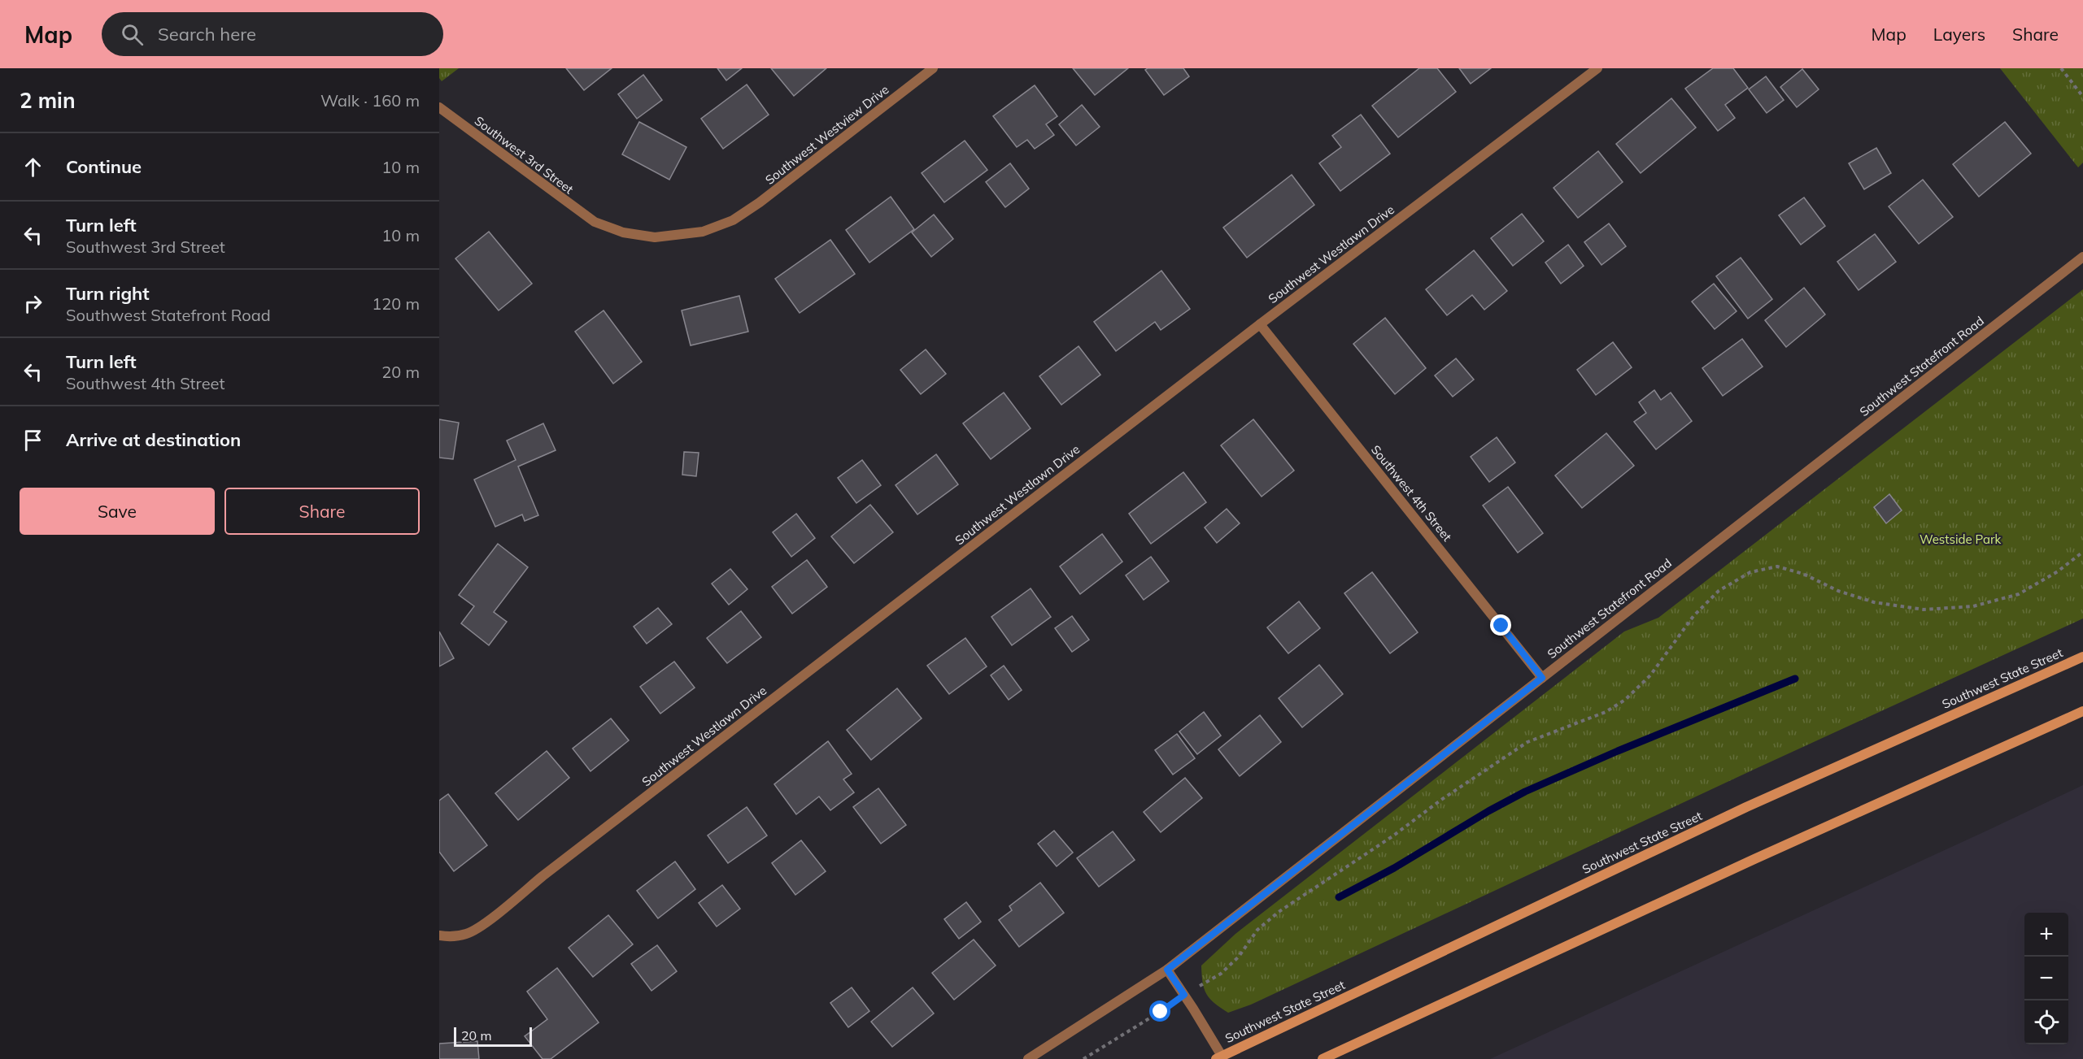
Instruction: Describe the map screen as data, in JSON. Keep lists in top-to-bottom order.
{
  "streets": {
    "main road": ["Southwest State Street"],
    "street": [
      "Southwest Westview Drive",
      "Southwest 3rd Street",
      "Southwest Westlawn Drive",
      "Southwest Statefront Road",
      "Southwest 4th Street"
    ]
  },
  "crossings": [
    ["Southwest Westview Drive", "Southwest 3rd Street"],
    ["Southwest Westlawn Drive", "Southwest 4th Street"],
    ["Southwest Statefront Road", "Southwest 4th Street"]
  ],
  "parks": ["Westside Park"],
  "scale_bar": "20 m",
  "page": {
    "header": "Map",
    "search": "Search here",
    "nav": ["Map", "Layers", "Share"],
    "heading": ["2 min", "Walk · 160 m"],
    "list": [
      ["Continue", "10 m"],
      ["Turn left", "Southwest 3rd Street", "10 m"],
      ["Turn right", "Southwest Statefront Road", "120 m"],
      ["Turn left", "Southwest 4th Street", "20 m"],
      "Arrive at destination"
    ],
    "buttons": ["Save", "Share"],
    "map_buttons": ["+", "−"],
    "scale": "20 m"
  }
}
